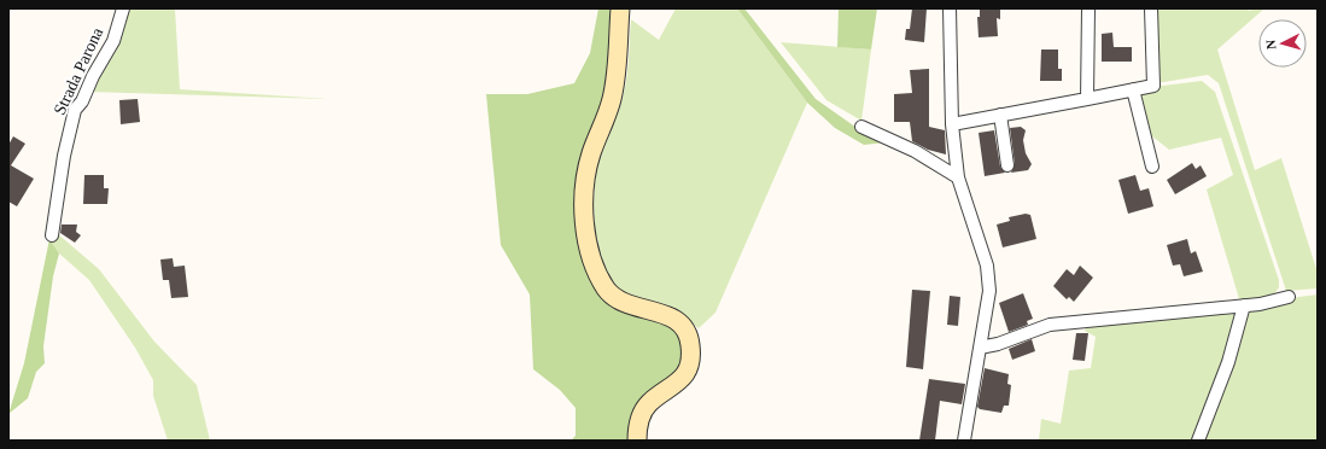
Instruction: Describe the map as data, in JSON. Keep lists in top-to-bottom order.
{
  "streets": {
    "street": ["Strada Parona"]
  },
  "north": "left"
}
